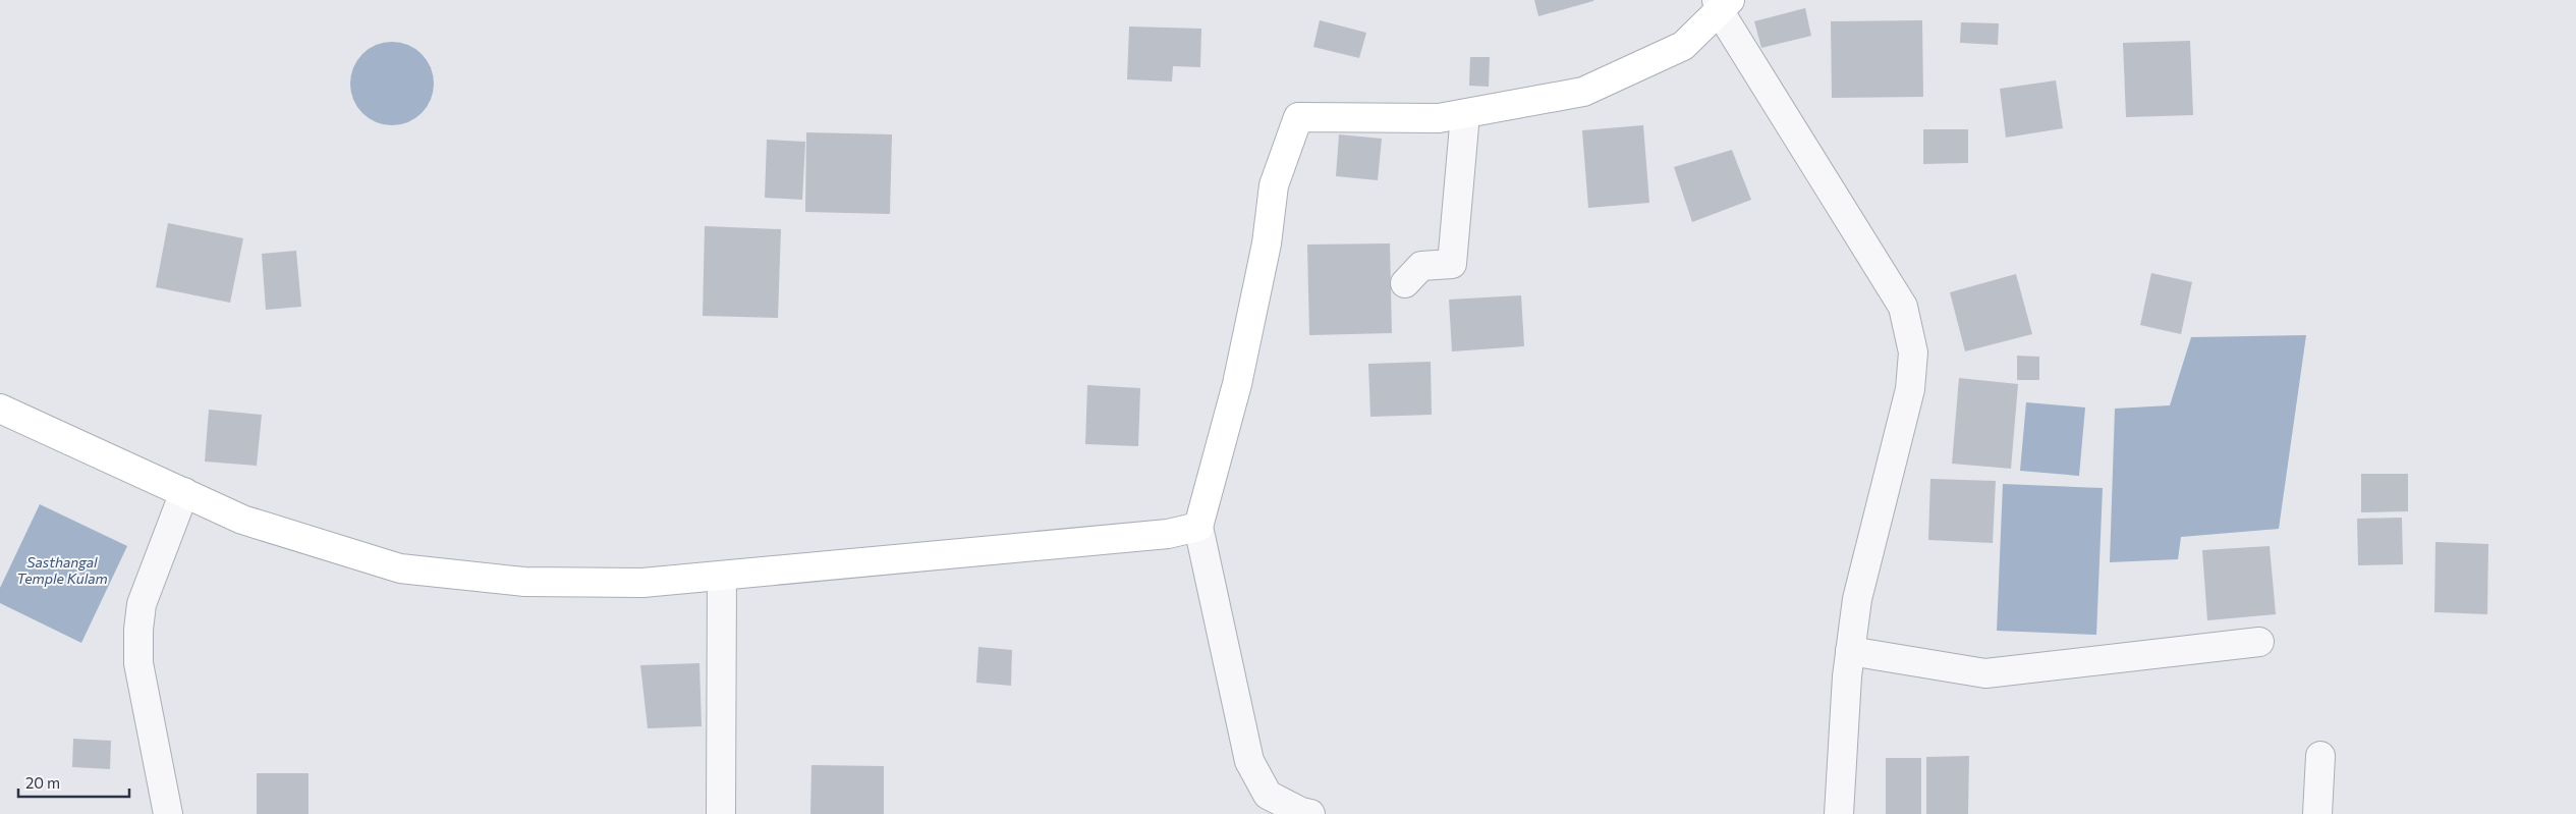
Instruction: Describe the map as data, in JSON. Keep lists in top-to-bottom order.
{
  "water": ["Sasthangal Temple Kulam"],
  "scale_bar": "20 m"
}
